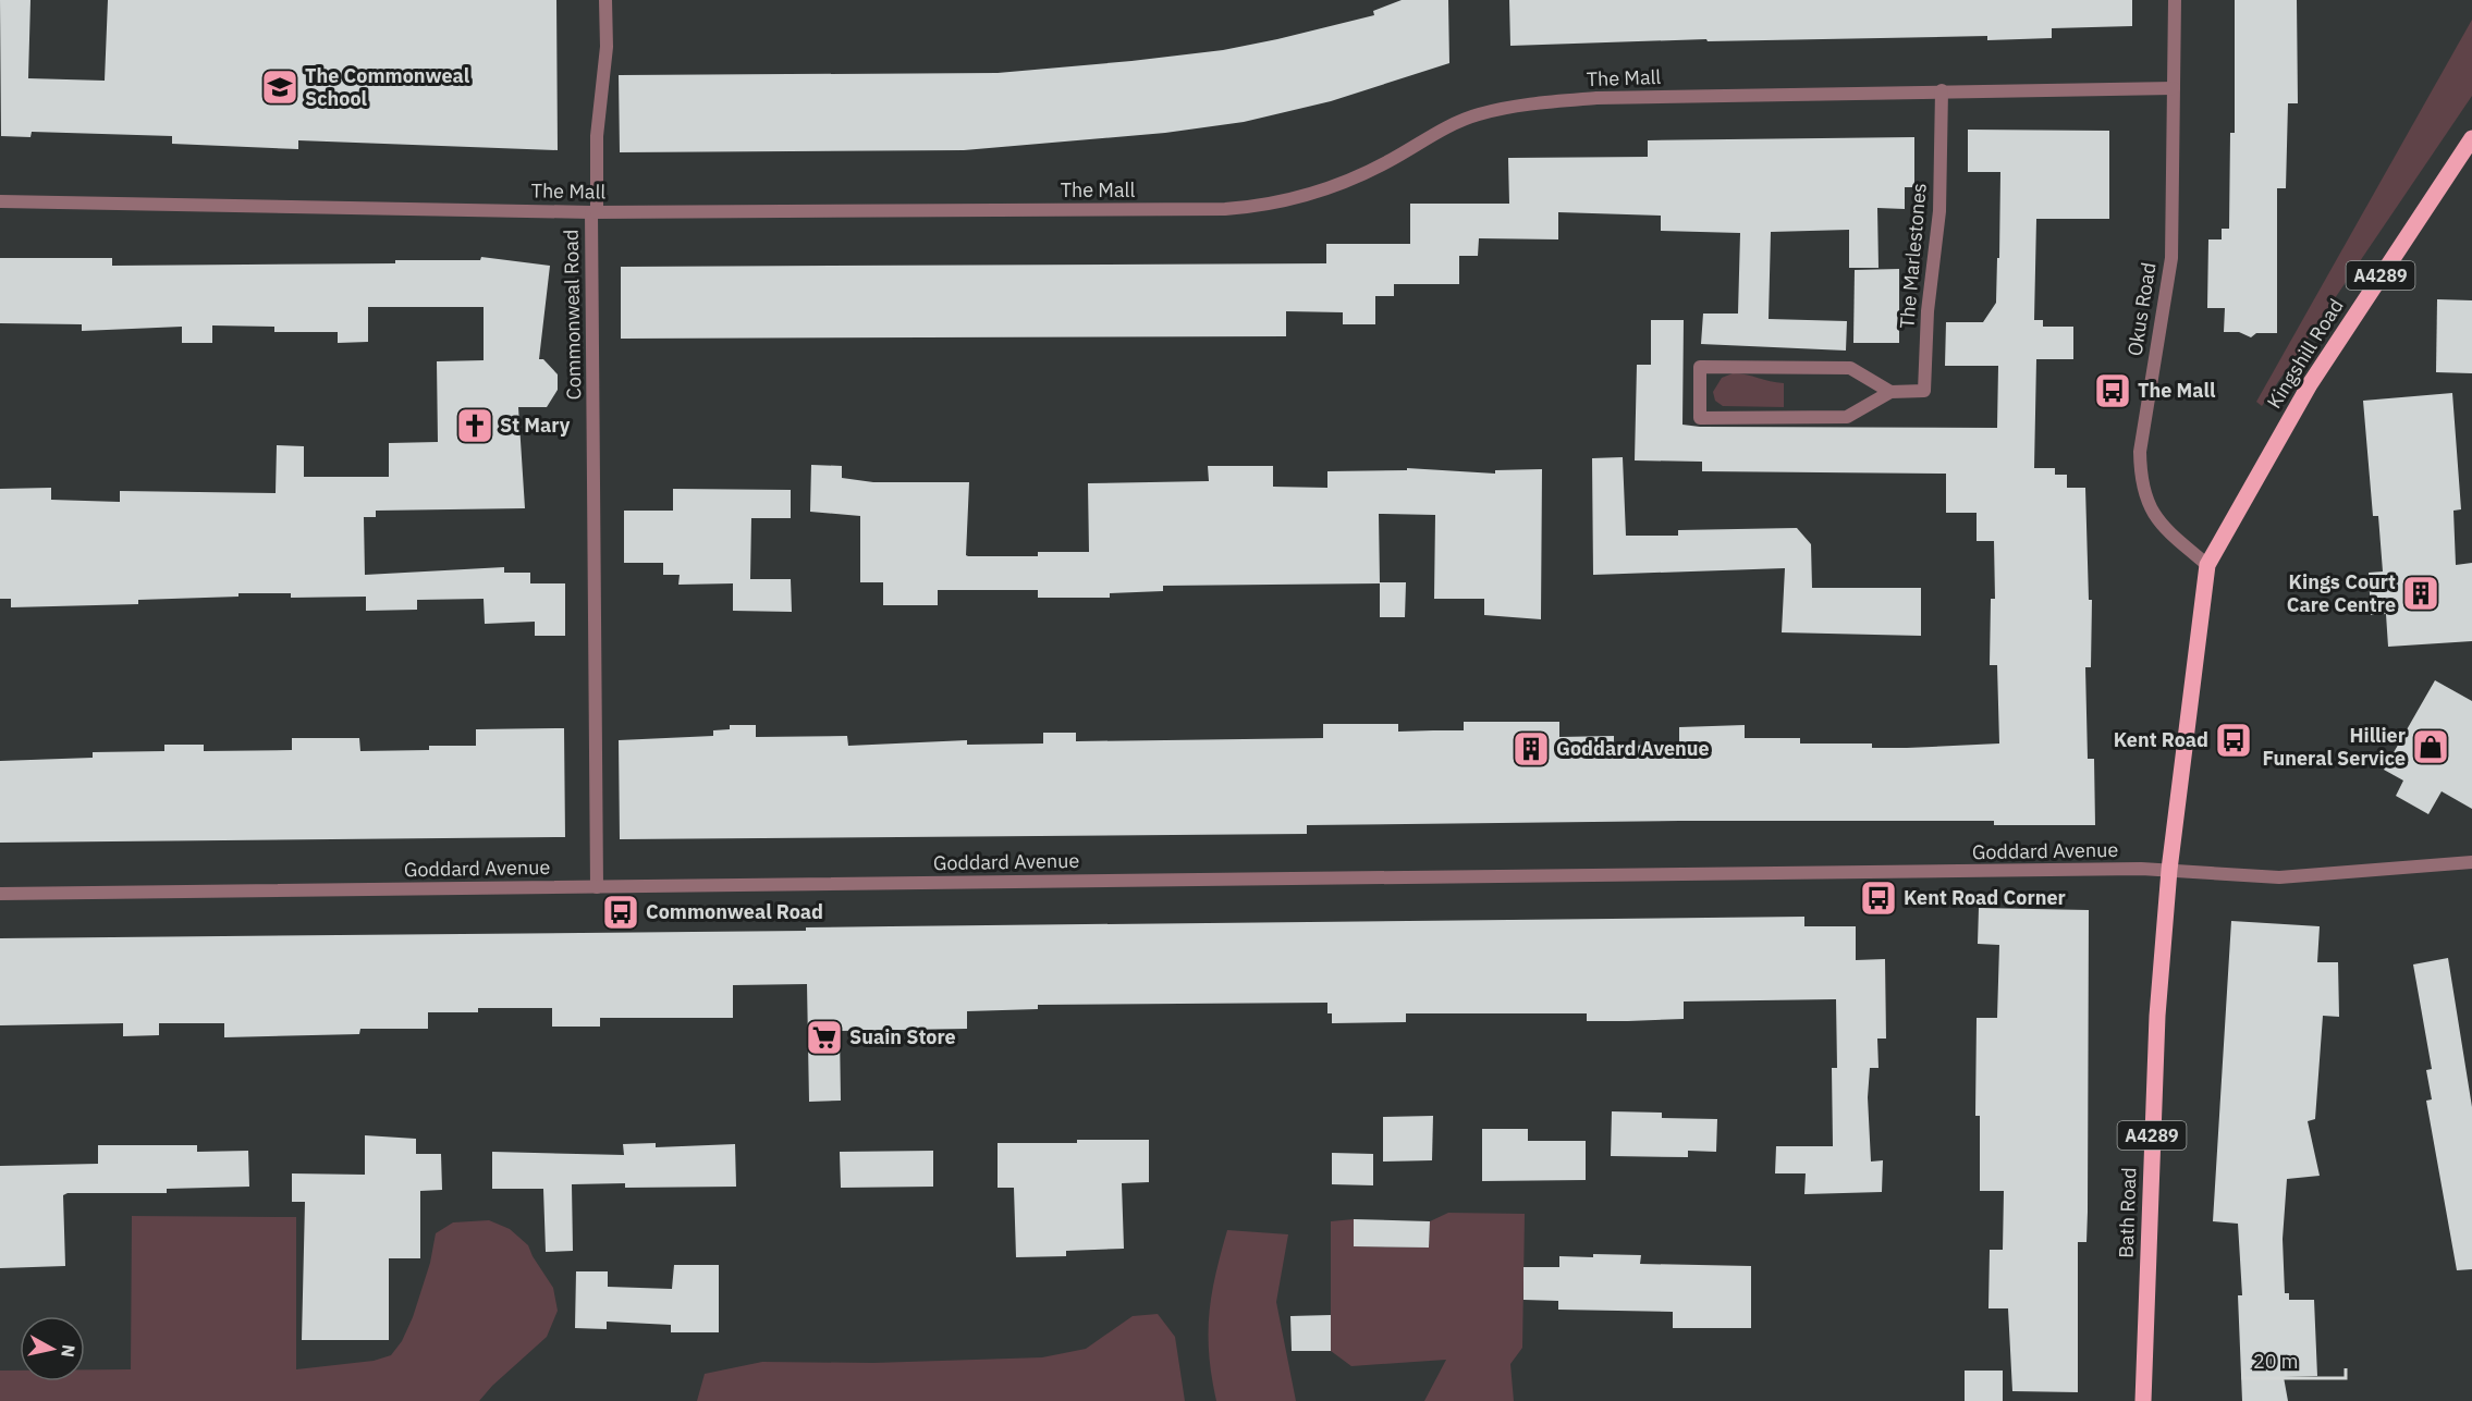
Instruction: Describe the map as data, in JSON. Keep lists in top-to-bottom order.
{
  "streets": {
    "main road": ["A4289", "Kingshill Road", "Bath Road"],
    "street": [
      "The Mall",
      "The Marlestones",
      "Okus Road",
      "Commonweal Road",
      "Goddard Avenue"
    ]
  },
  "crossings": [
    ["The Mall", "The Marlestones"],
    ["The Mall", "Okus Road"],
    ["The Mall", "Commonweal Road"],
    ["A4289", "Okus Road"],
    ["A4289", "Kingshill Road"],
    ["A4289", "Goddard Avenue"],
    ["A4289", "Bath Road"],
    ["Okus Road", "Kingshill Road"],
    ["Commonweal Road", "Goddard Avenue"],
    ["Goddard Avenue", "Bath Road"]
  ],
  "places": {
    "school or university": ["The Commonweal School"],
    "bus stop": [
      "The Mall",
      "Kent Road",
      "Kent Road Corner",
      "Commonweal Road"
    ],
    "church": ["St Mary"],
    "building": ["Kings Court Care Centre", "Goddard Avenue"],
    "shop": ["Hillier Funeral Service"],
    "supermarket": ["Suain Store"]
  },
  "scale_bar": "20 m",
  "north": "right"
}
